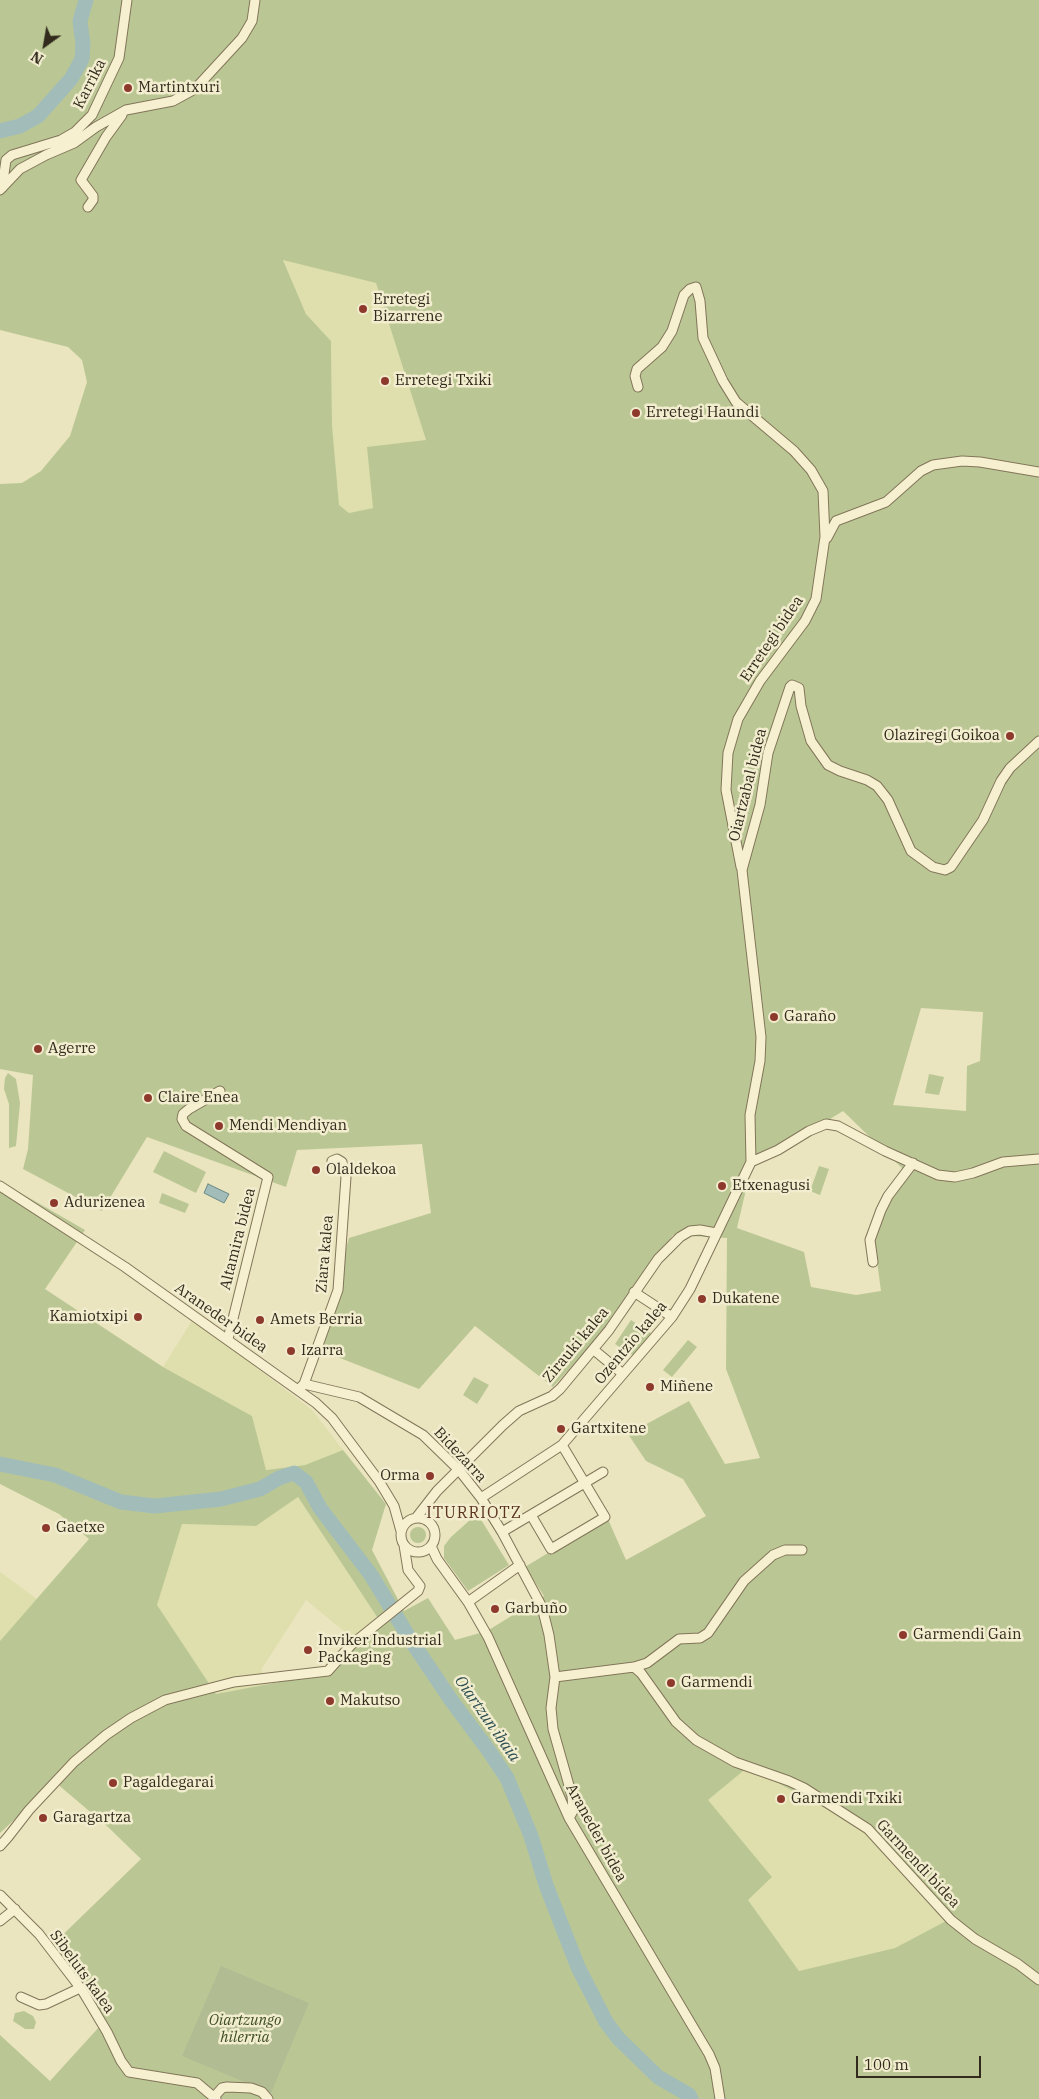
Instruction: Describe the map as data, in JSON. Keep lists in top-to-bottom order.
{
  "streets": {
    "street": [
      "Karrika",
      "Erretegi bidea",
      "Oiartzabal bidea",
      "Altamira bidea",
      "Ziara kalea",
      "Araneder bidea",
      "Ozentzio kalea",
      "Zirauki kalea",
      "Bidezarra",
      "Garmendi bidea",
      "Sibeluts kalea"
    ]
  },
  "crossings": [
    ["Erretegi bidea", "Oiartzabal bidea"],
    ["Oiartzabal bidea", "Ozentzio kalea"],
    ["Altamira bidea", "Araneder bidea"],
    ["Ziara kalea", "Araneder bidea"],
    ["Ziara kalea", "Bidezarra"],
    ["Araneder bidea", "Zirauki kalea"],
    ["Araneder bidea", "Bidezarra"],
    ["Ozentzio kalea", "Zirauki kalea"],
    ["Ozentzio kalea", "Bidezarra"],
    ["Zirauki kalea", "Bidezarra"]
  ],
  "districts": ["ITURRIOTZ"],
  "water": ["Oiartzun ibaia"],
  "parks": ["Oiartzungo hilerria"],
  "places": [
    "Martintxuri",
    "Erretegi Bizarrene",
    "Erretegi Txiki",
    "Erretegi Haundi",
    "Olaziregi Goikoa",
    "Garaño",
    "Agerre",
    "Claire Enea",
    "Mendi Mendiyan",
    "Olaldekoa",
    "Etxenagusi",
    "Adurizenea",
    "Dukatene",
    "Kamiotxipi",
    "Amets Berria",
    "Izarra",
    "Miñene",
    "Gartxitene",
    "Orma",
    "Gaetxe",
    "Garbuño",
    "Garmendi Gain",
    "Inviker Industrial Packaging",
    "Garmendi",
    "Makutso",
    "Pagaldegarai",
    "Garmendi Txiki",
    "Garagartza"
  ],
  "scale_bar": "100 m",
  "north": "bottom left"
}
